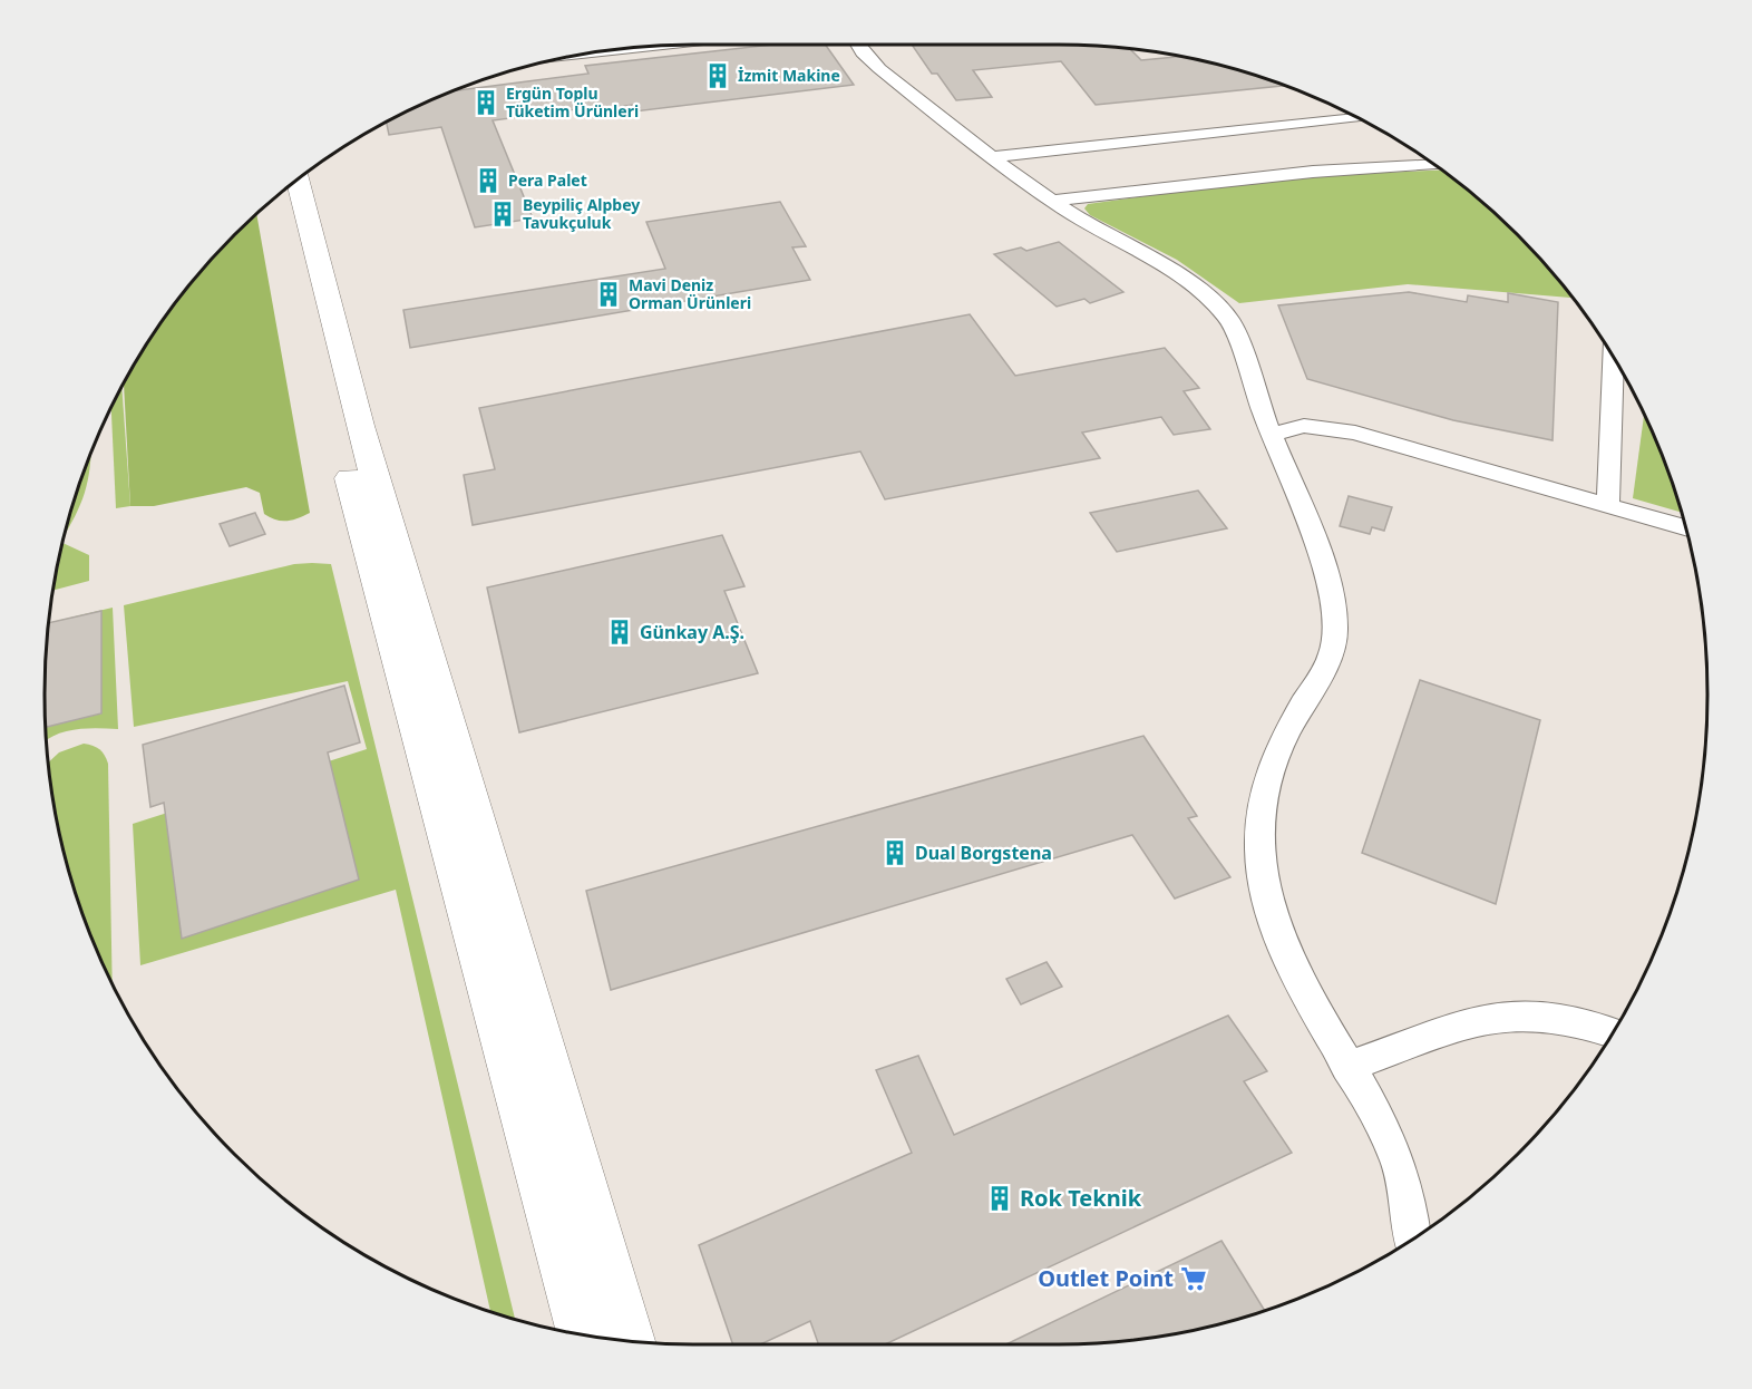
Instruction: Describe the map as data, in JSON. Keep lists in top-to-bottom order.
{
  "places": {
    "building": [
      "İzmit Makine",
      "Ergün Toplu Tüketim Ürünleri",
      "Pera Palet",
      "Beypiliç Alpbey Tavukçuluk",
      "Mavi Deniz Orman Ürünleri",
      "Günkay A.Ş.",
      "Dual Borgstena",
      "Rok Teknik"
    ],
    "supermarket": ["Outlet Point"]
  }
}
